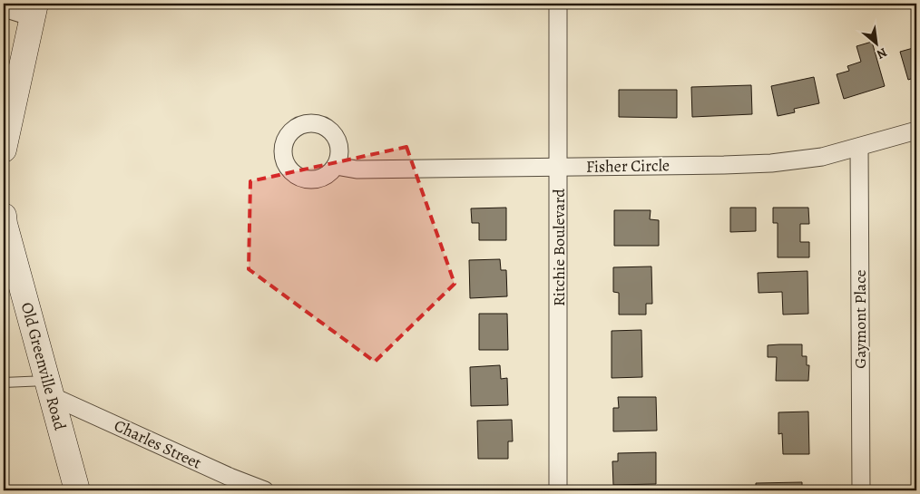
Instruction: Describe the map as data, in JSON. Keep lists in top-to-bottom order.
{
  "streets": {
    "main road": ["Old Greenville Road"],
    "street": [
      "Fisher Circle",
      "Ritchie Boulevard",
      "Gaymont Place",
      "Charles Street"
    ]
  },
  "crossings": [
    ["Fisher Circle", "Ritchie Boulevard"],
    ["Fisher Circle", "Gaymont Place"],
    ["Old Greenville Road", "Charles Street"]
  ],
  "north": "bottom right"
}
